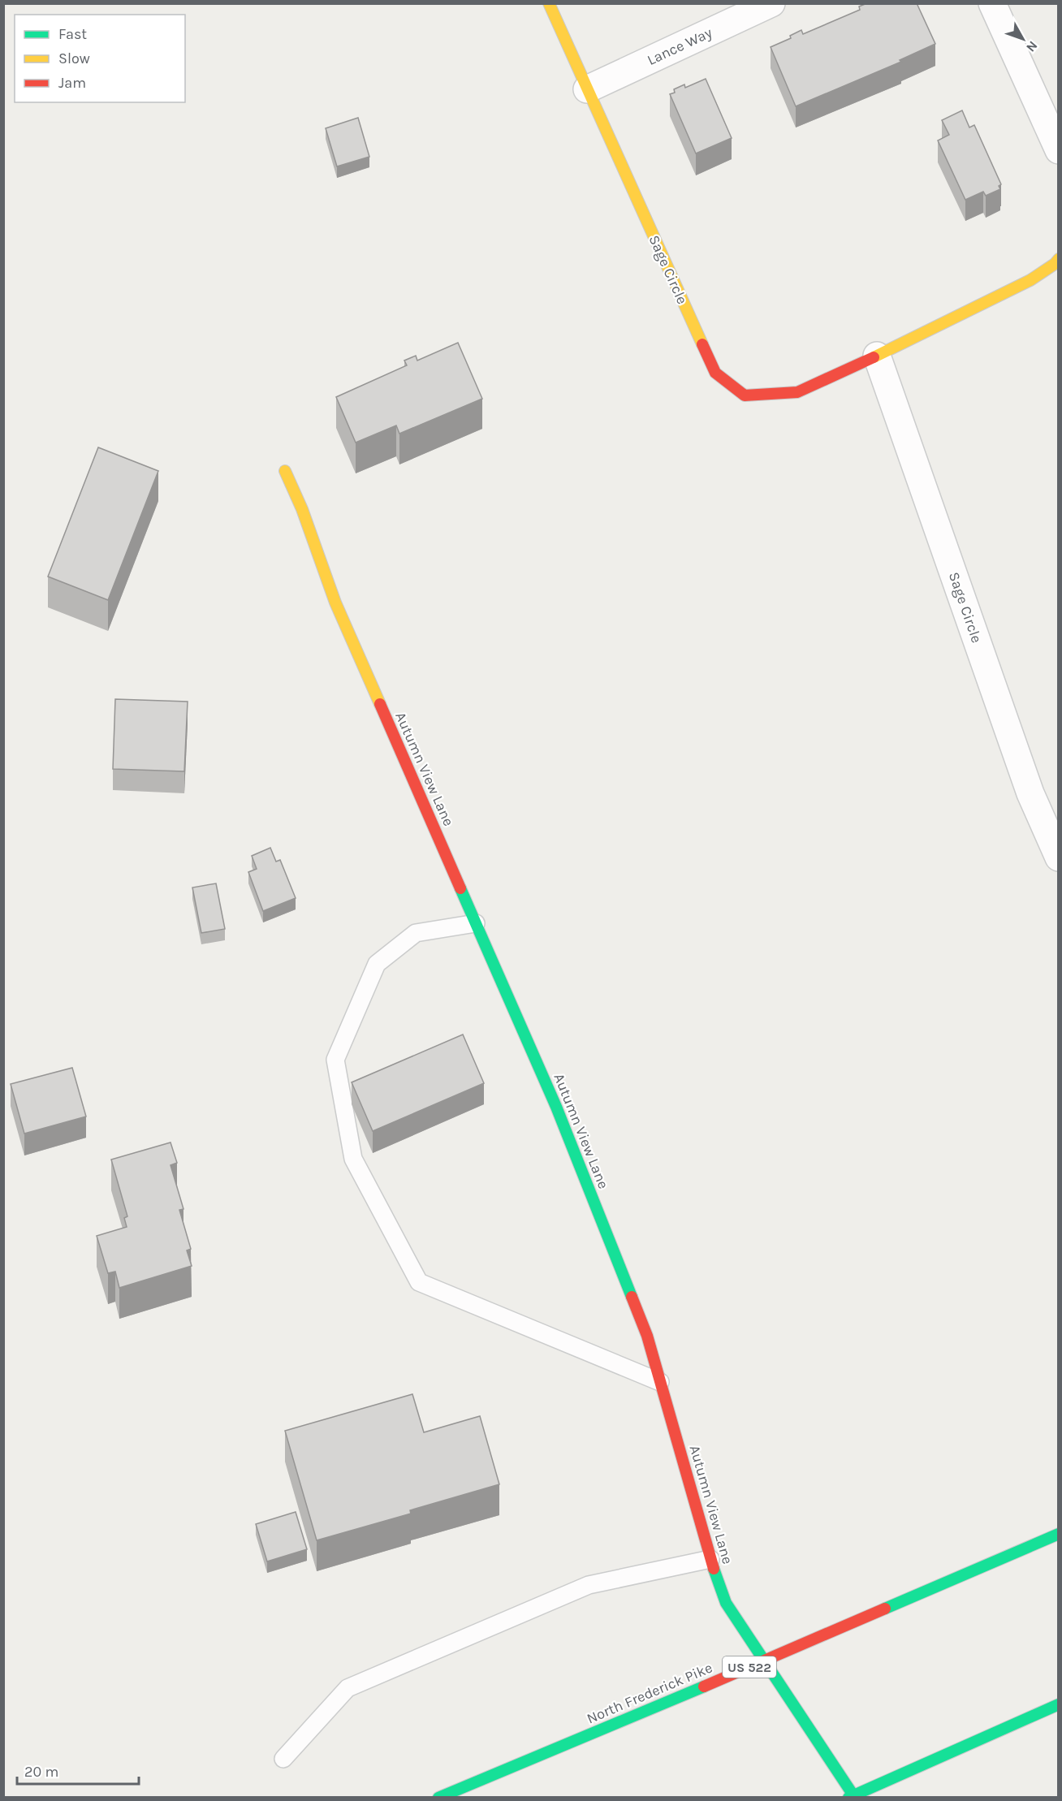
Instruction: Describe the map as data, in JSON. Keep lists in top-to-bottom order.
{
  "streets": {
    "street": [
      "Lance Way",
      "Sage Circle",
      "Autumn View Lane",
      "US 522",
      "North Frederick Pike"
    ]
  },
  "crossings": [
    ["Lance Way", "Sage Circle"],
    ["Autumn View Lane", "North Frederick Pike"]
  ],
  "legend": ["Fast", "Slow", "Jam"],
  "scale_bar": "20 m",
  "north": "bottom right"
}
